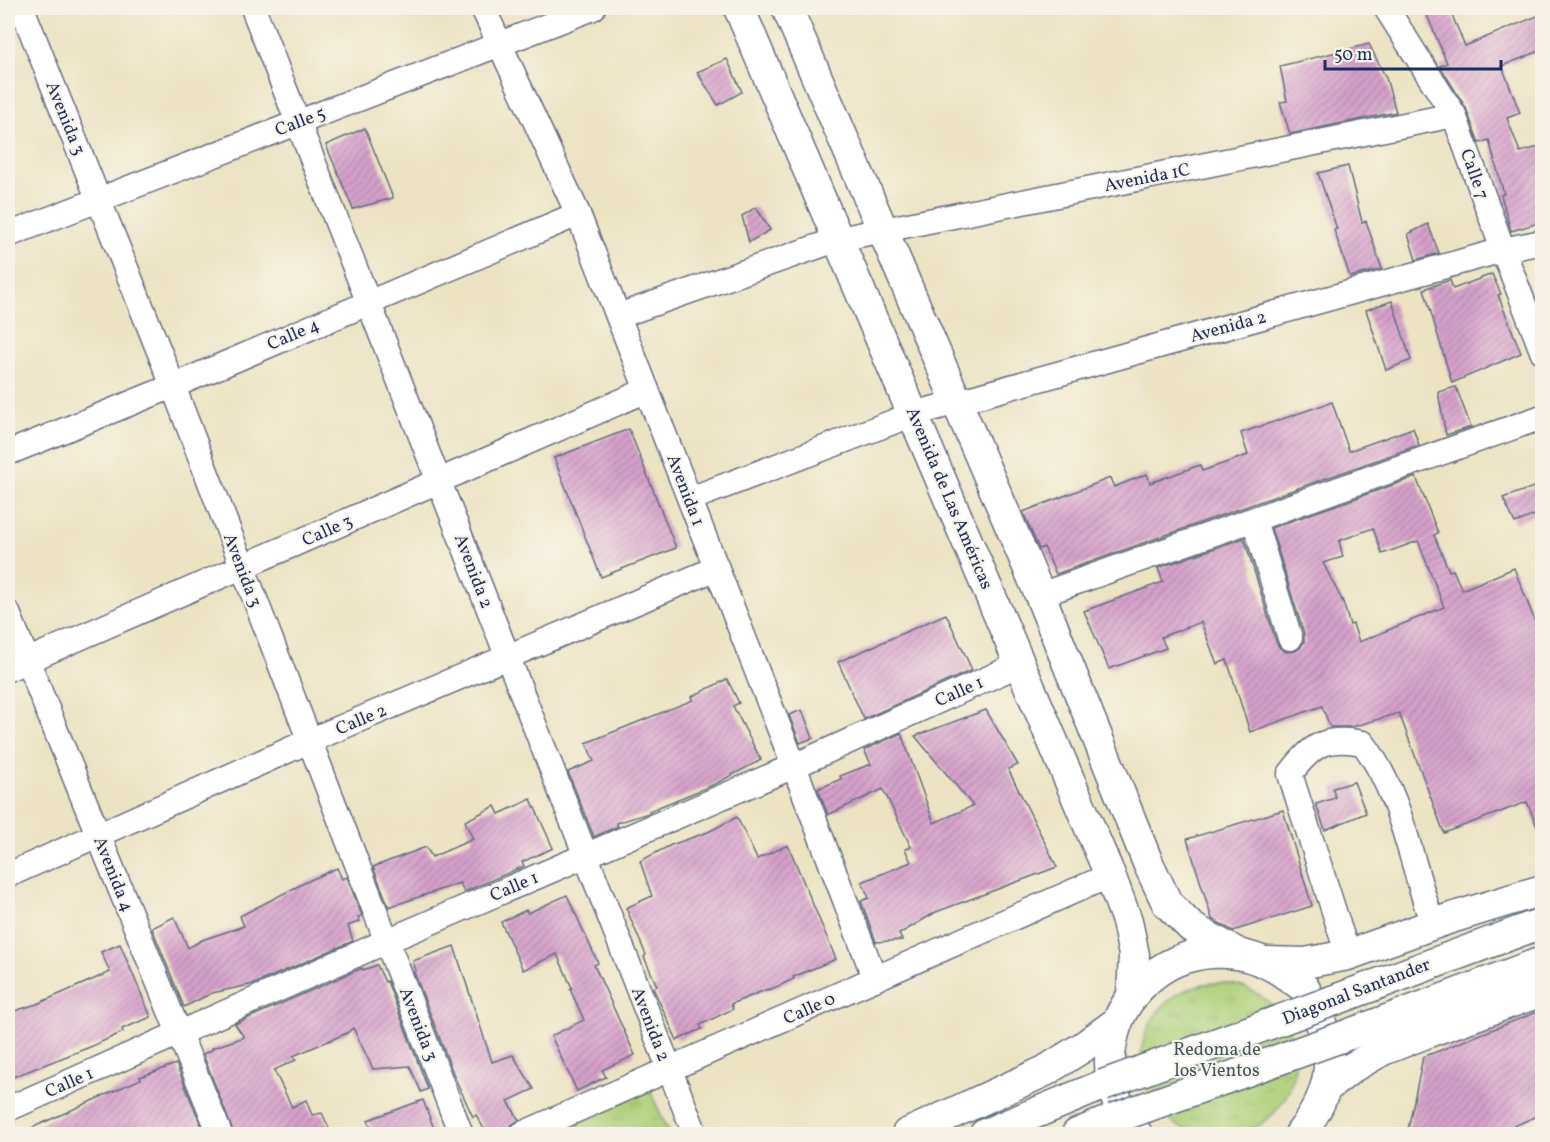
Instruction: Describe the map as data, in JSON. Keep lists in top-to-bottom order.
{
  "streets": {
    "main road": ["Avenida de Las Américas", "Diagonal Santander"],
    "street": [
      "Avenida 3",
      "Calle 5",
      "Calle 7",
      "Avenida 1C",
      "Avenida 2",
      "Calle 4",
      "Avenida 1",
      "Calle 3",
      "Calle 1",
      "Calle 2",
      "Avenida 4",
      "Calle 0"
    ]
  },
  "crossings": [
    ["Avenida 3", "Calle 5"],
    ["Avenida 3", "Calle 4"],
    ["Avenida 3", "Calle 3"],
    ["Avenida 3", "Calle 1"],
    ["Avenida 3", "Calle 2"],
    ["Calle 5", "Avenida 2"],
    ["Calle 5", "Avenida 1"],
    ["Calle 7", "Avenida 1C"],
    ["Calle 7", "Avenida 2"],
    ["Avenida 1C", "Avenida 1"],
    ["Avenida 1C", "Avenida de Las Américas"],
    ["Avenida 2", "Calle 4"],
    ["Avenida 2", "Avenida 1"],
    ["Avenida 2", "Avenida de Las Américas"],
    ["Avenida 2", "Calle 3"],
    ["Avenida 2", "Calle 1"],
    ["Avenida 2", "Calle 2"],
    ["Avenida 2", "Calle 0"],
    ["Calle 4", "Avenida 1"],
    ["Avenida 1", "Calle 3"],
    ["Avenida 1", "Calle 1"],
    ["Avenida 1", "Calle 2"],
    ["Avenida 1", "Calle 0"],
    ["Avenida de Las Américas", "Calle 1"],
    ["Calle 3", "Avenida 4"],
    ["Calle 1", "Avenida 4"],
    ["Calle 2", "Avenida 4"]
  ],
  "parks": ["Redoma de los Vientos"],
  "scale_bar": "50 m"
}
